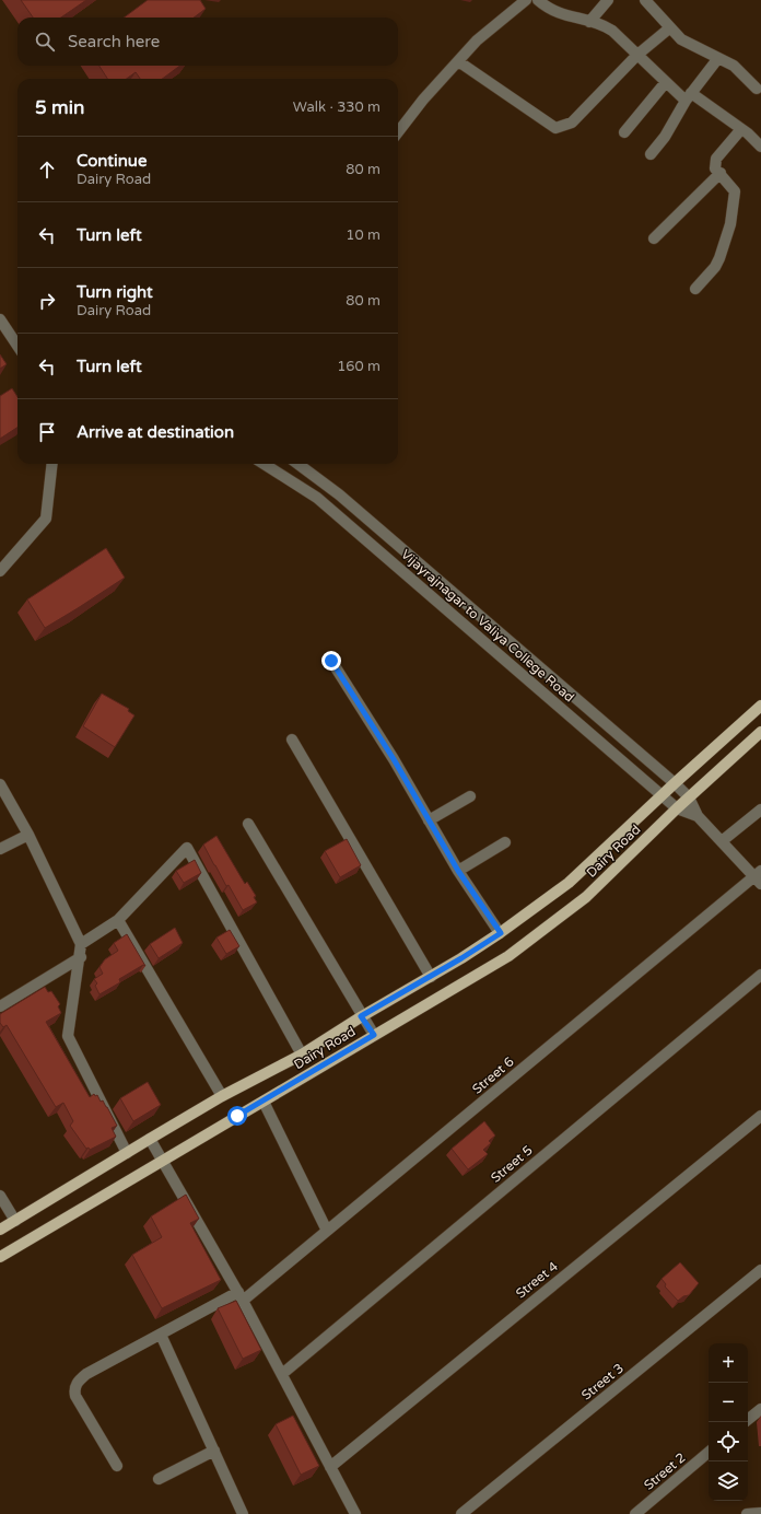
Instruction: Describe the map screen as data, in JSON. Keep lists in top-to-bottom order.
{
  "streets": {
    "main road": ["Dairy Road"],
    "street": [
      "Vijayrajnagar to Valiya College Road",
      "Street 6",
      "Street 5",
      "Street 4",
      "Street 3",
      "Street 2"
    ]
  },
  "crossings": [
    ["Vijayrajnagar to Valiya College Road", "Dairy Road"],
    ["Vijayrajnagar to Valiya College Road", "Street 6"]
  ],
  "page": {
    "search": "Search here",
    "heading": ["5 min", "Walk · 330 m"],
    "list": [
      ["Continue", "Dairy Road", "80 m"],
      ["Turn left", "10 m"],
      ["Turn right", "Dairy Road", "80 m"],
      ["Turn left", "160 m"],
      "Arrive at destination"
    ],
    "map_buttons": ["+", "−"]
  }
}
